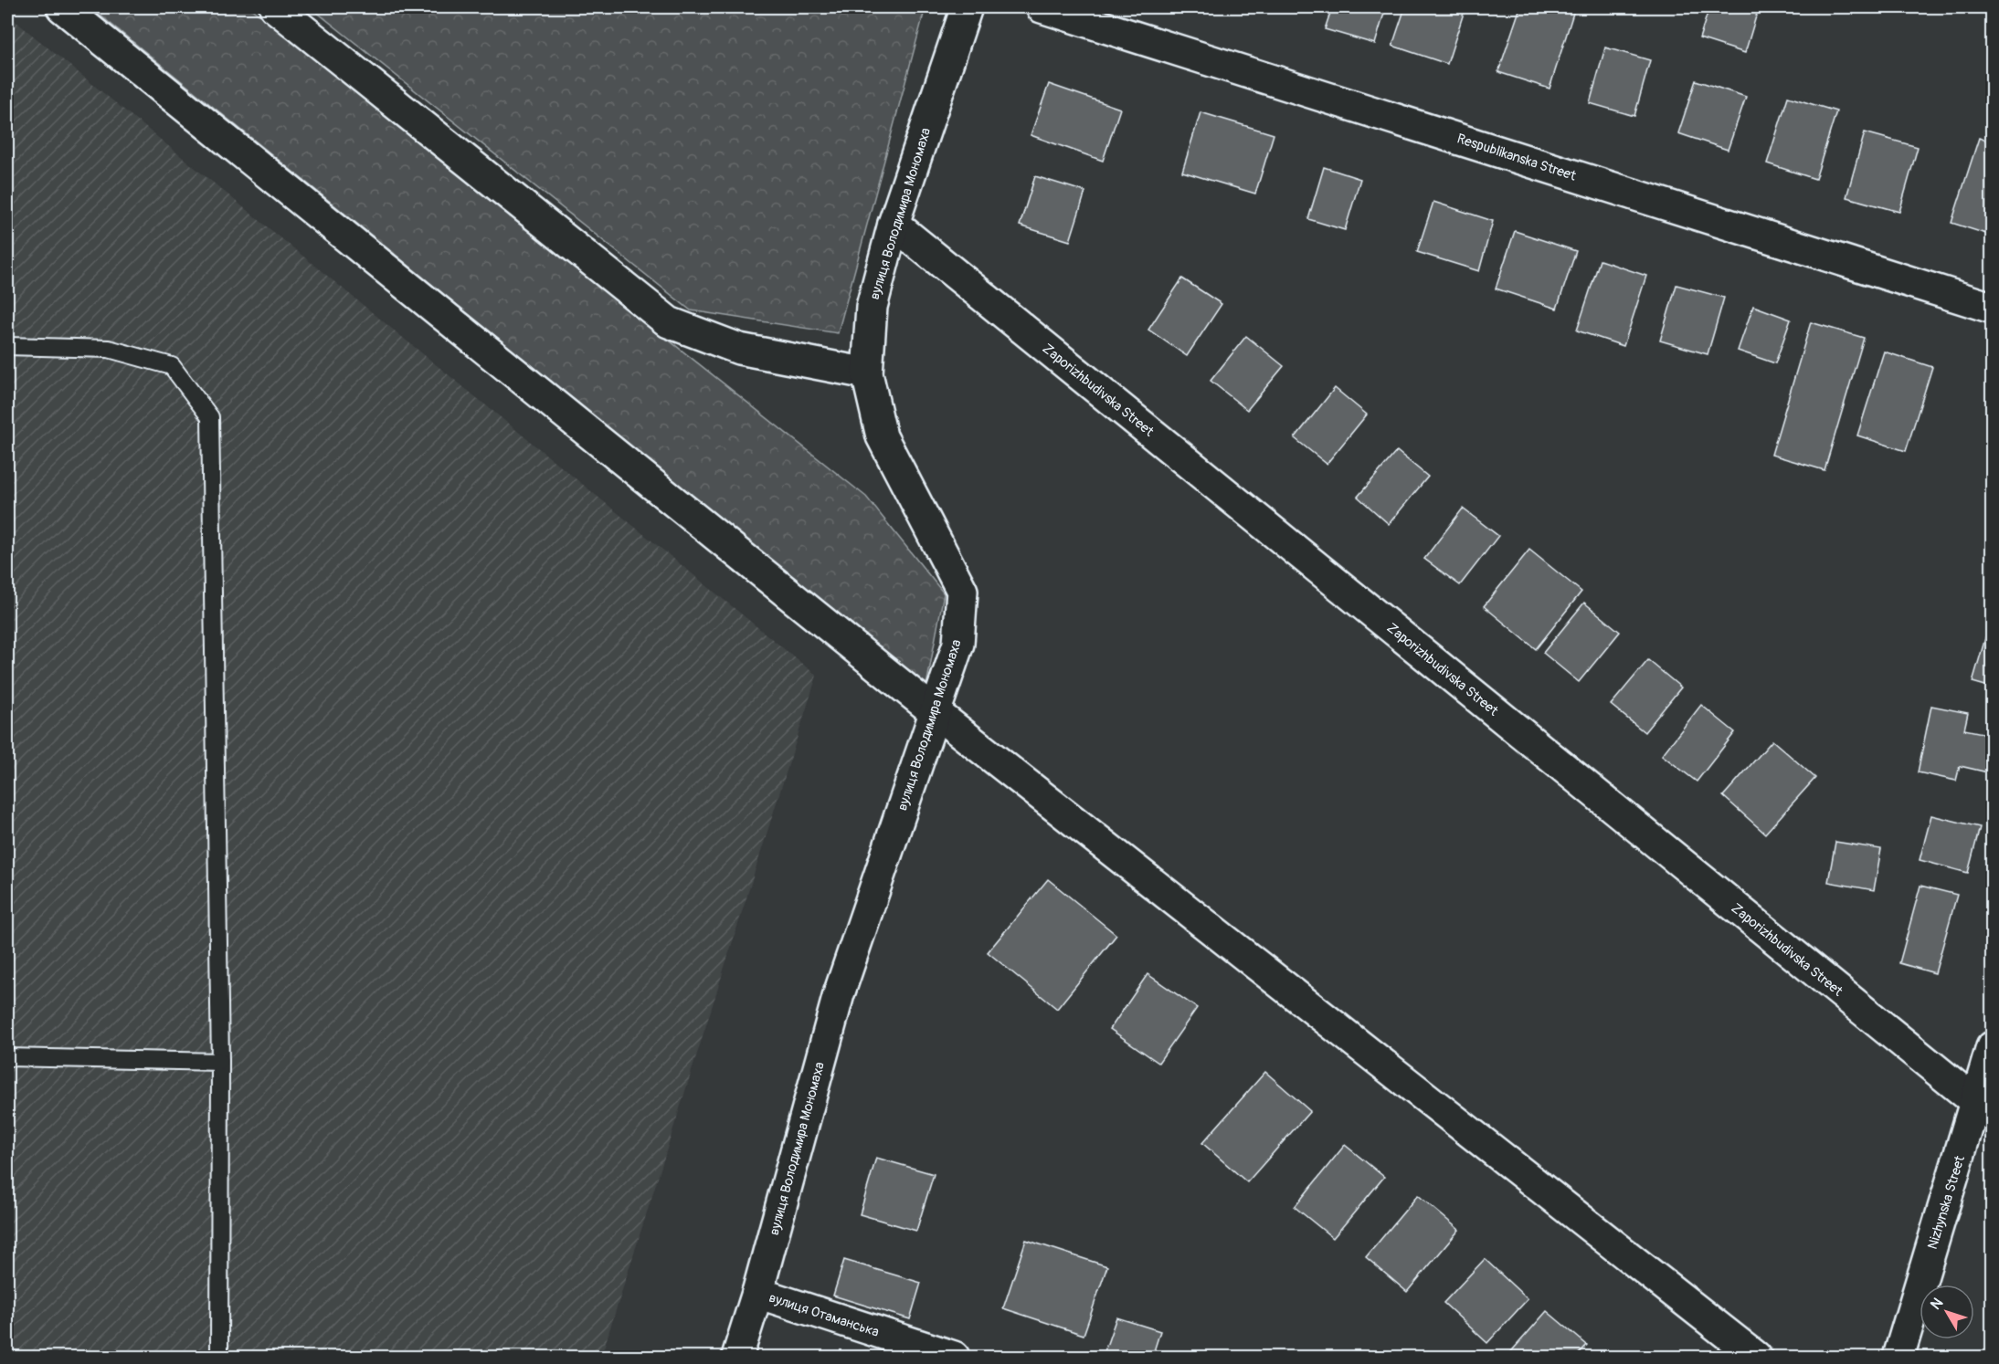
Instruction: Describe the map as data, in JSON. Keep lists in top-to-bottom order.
{
  "streets": {
    "street": [
      "Respublikanska Street",
      "вулиця Володимира Мономаха",
      "Zaporizhbudivska Street",
      "Nizhynska Street",
      "вулиця Отаманська"
    ]
  },
  "crossings": [
    ["вулиця Володимира Мономаха", "Zaporizhbudivska Street"],
    ["вулиця Володимира Мономаха", "вулиця Отаманська"],
    ["Zaporizhbudivska Street", "Nizhynska Street"]
  ],
  "north": "top left"
}
